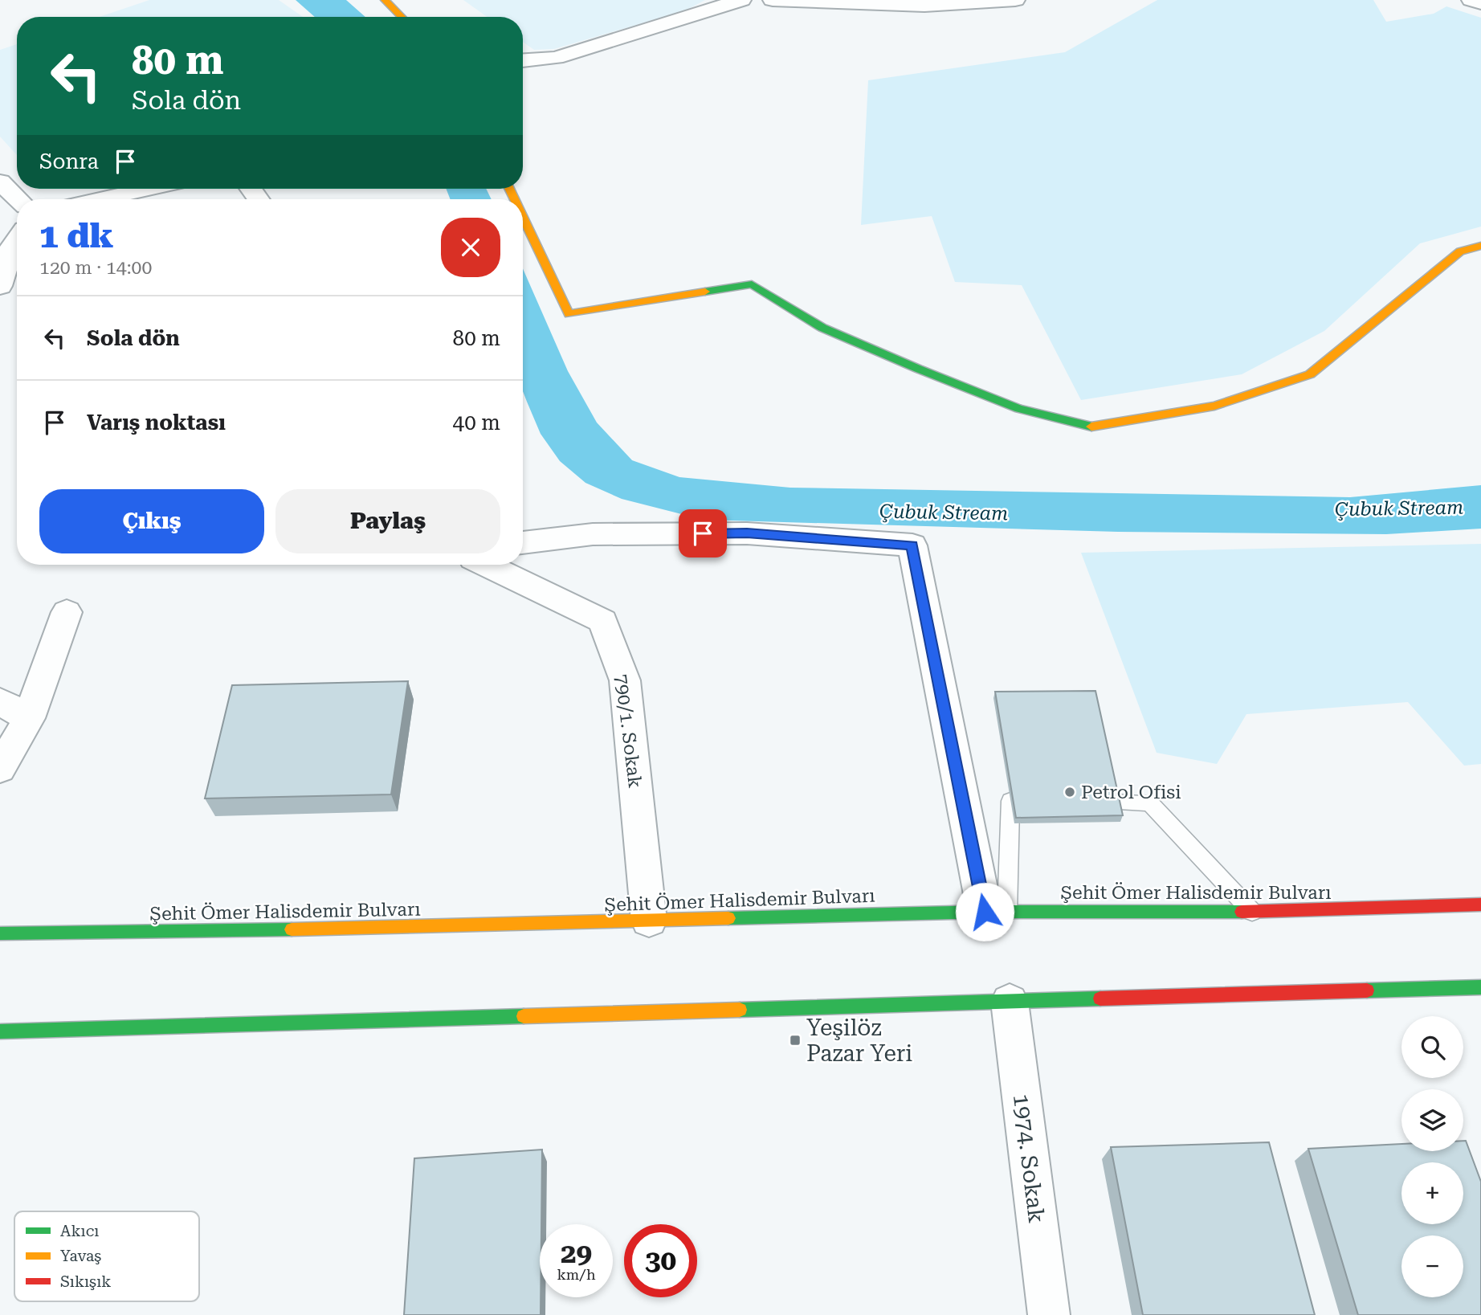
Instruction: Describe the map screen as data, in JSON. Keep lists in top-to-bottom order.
{
  "streets": {
    "main road": ["Şehit Ömer Halisdemir Bulvarı"],
    "street": ["790/1. Sokak", "1974. Sokak"]
  },
  "crossings": [
    ["790/1. Sokak", "Şehit Ömer Halisdemir Bulvarı"]
  ],
  "water": ["Çubuk Stream"],
  "places": {
    "other": ["Petrol Ofisi"],
    "transit": ["Yeşilöz Pazar Yeri"]
  },
  "legend": ["Akıcı", "Yavaş", "Sıkışık"],
  "page": {
    "turn": ["80 m", "Sola dön"],
    "then": "Sonra",
    "heading": ["1 dk", "120 m · 14:00"],
    "list": [
      {
        "name": "Sola dön",
        "value": "80 m"
      },
      {
        "name": "Varış noktası",
        "value": "40 m"
      }
    ],
    "buttons": ["Çıkış", "Paylaş"],
    "map_buttons": ["+", "−"],
    "speed": "29 km/h",
    "limit": "30"
  }
}
